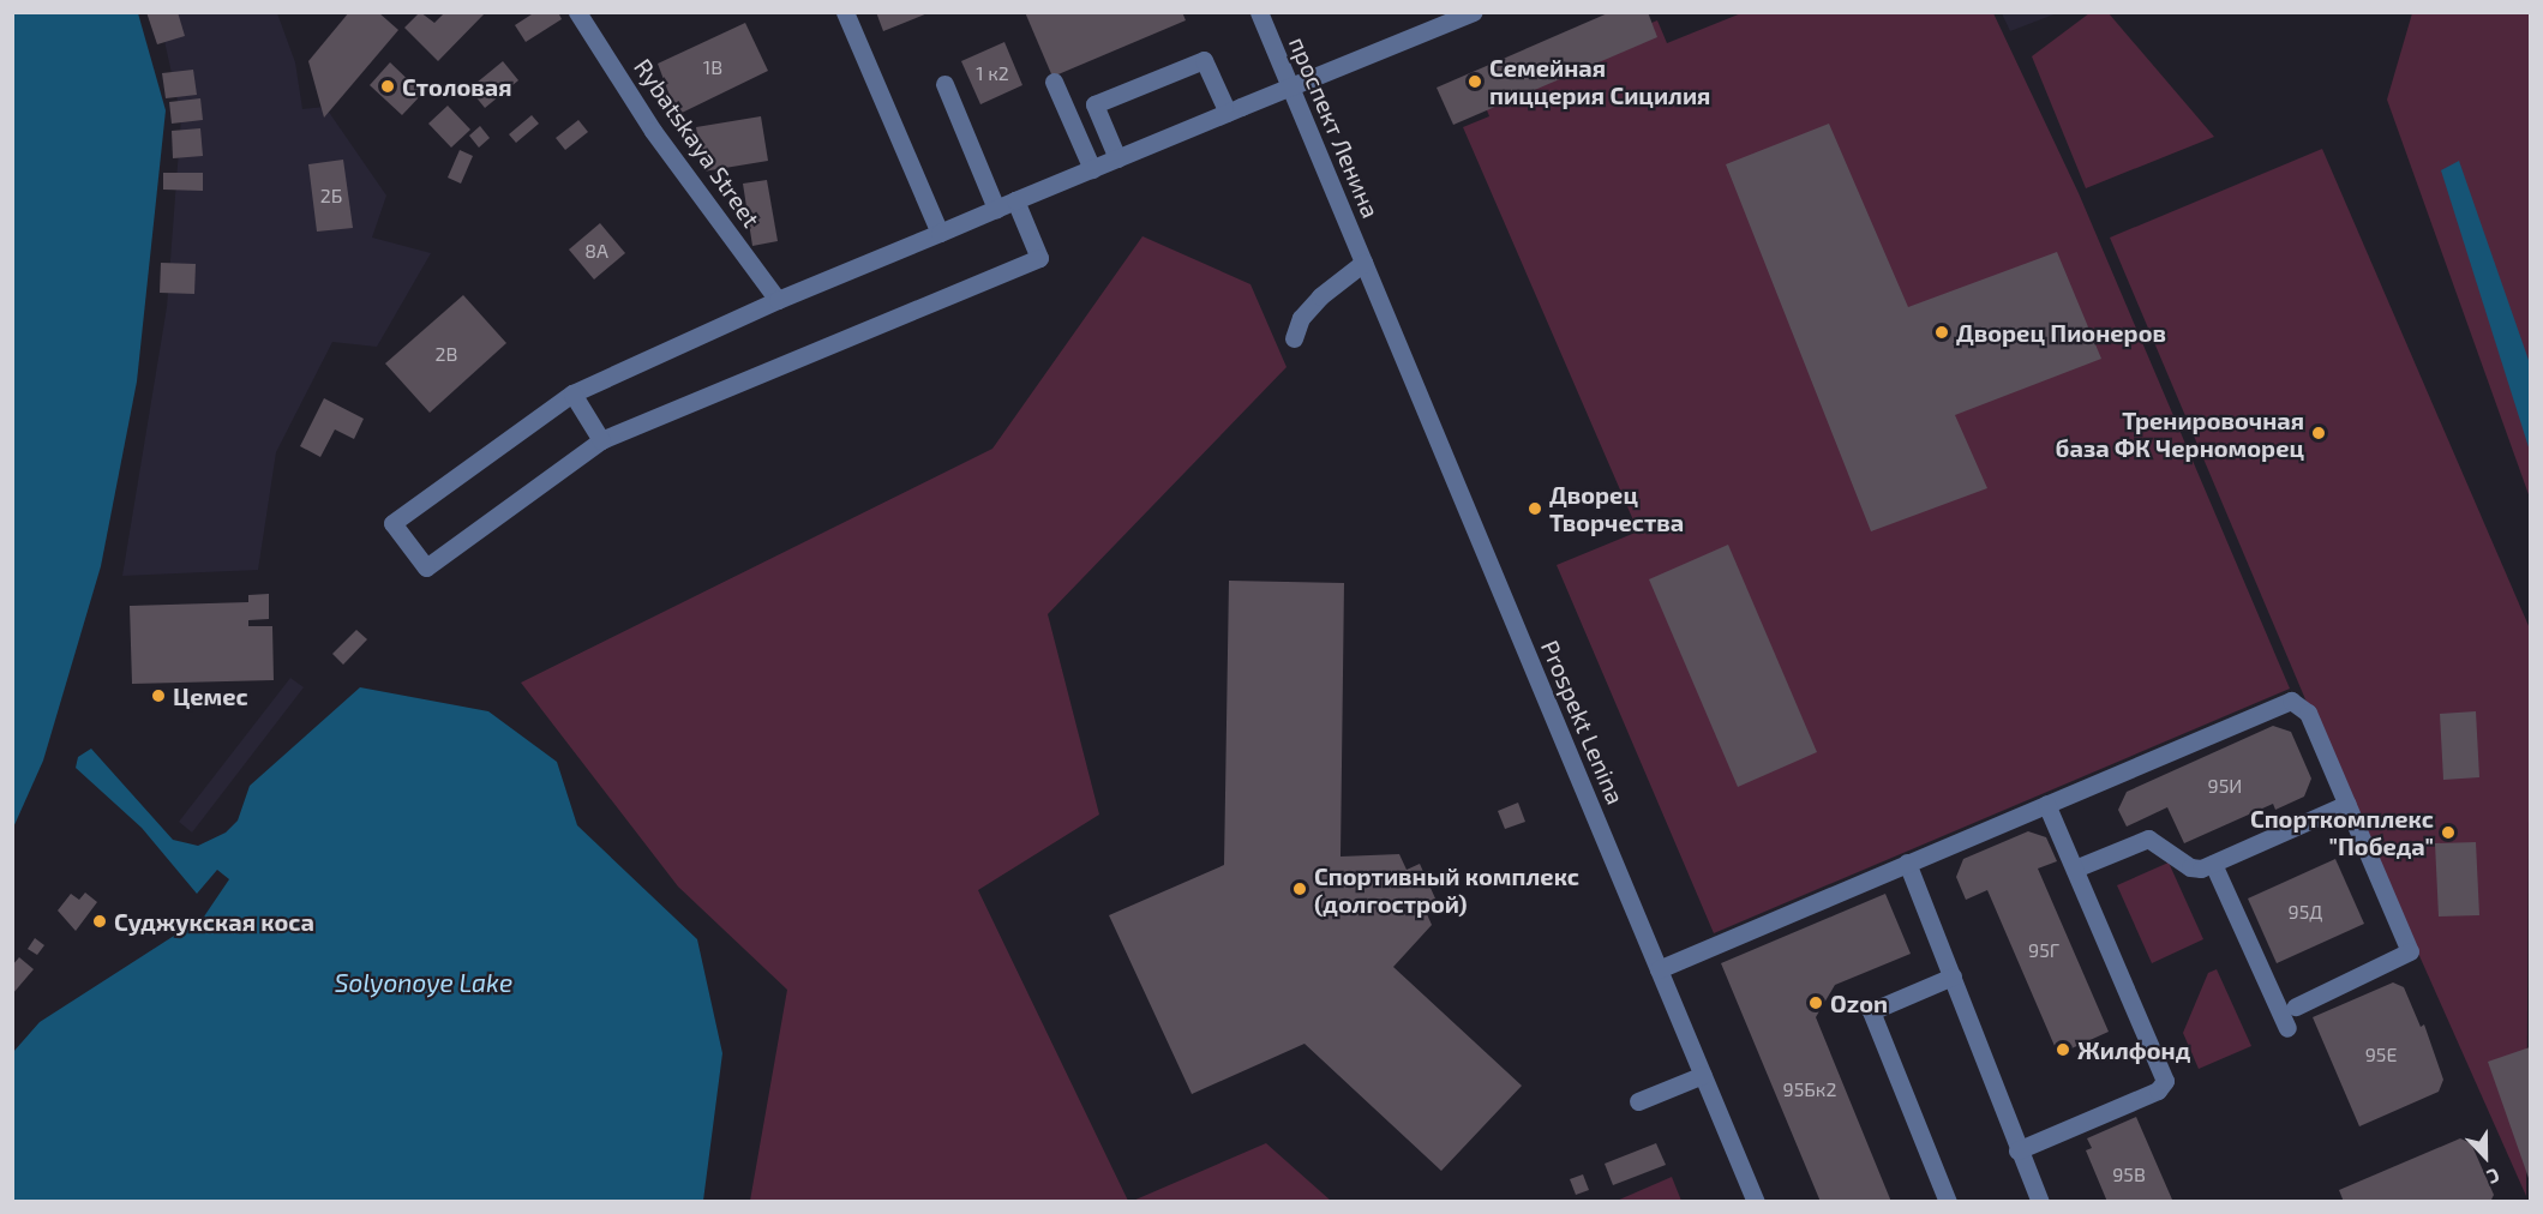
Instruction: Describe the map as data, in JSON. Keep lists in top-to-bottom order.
{
  "streets": {
    "street": ["проспект Ленина", "Rybatskaya Street", "Prospekt Lenina"]
  },
  "crossings": [
    ["проспект Ленина", "Prospekt Lenina"]
  ],
  "water": ["Solyonoye Lake"],
  "places": [
    "Семейная пиццерия Сицилия",
    "Столовая",
    "Дворец Пионеров",
    "Тренировочная база ФК Черноморец",
    "Дворец Творчества",
    "Цемес",
    "Спорткомплекс \"Победа\"",
    "Спортивный комплекс (долгострой)",
    "Суджукская коса",
    "Ozon",
    "Жилфонд"
  ],
  "house_numbers": [
    "1В",
    "1 к2",
    "2Б",
    "8А",
    "2В",
    "95И",
    "95Д",
    "95Г",
    "95Е",
    "95Бк2",
    "95В"
  ],
  "north": "bottom"
}
